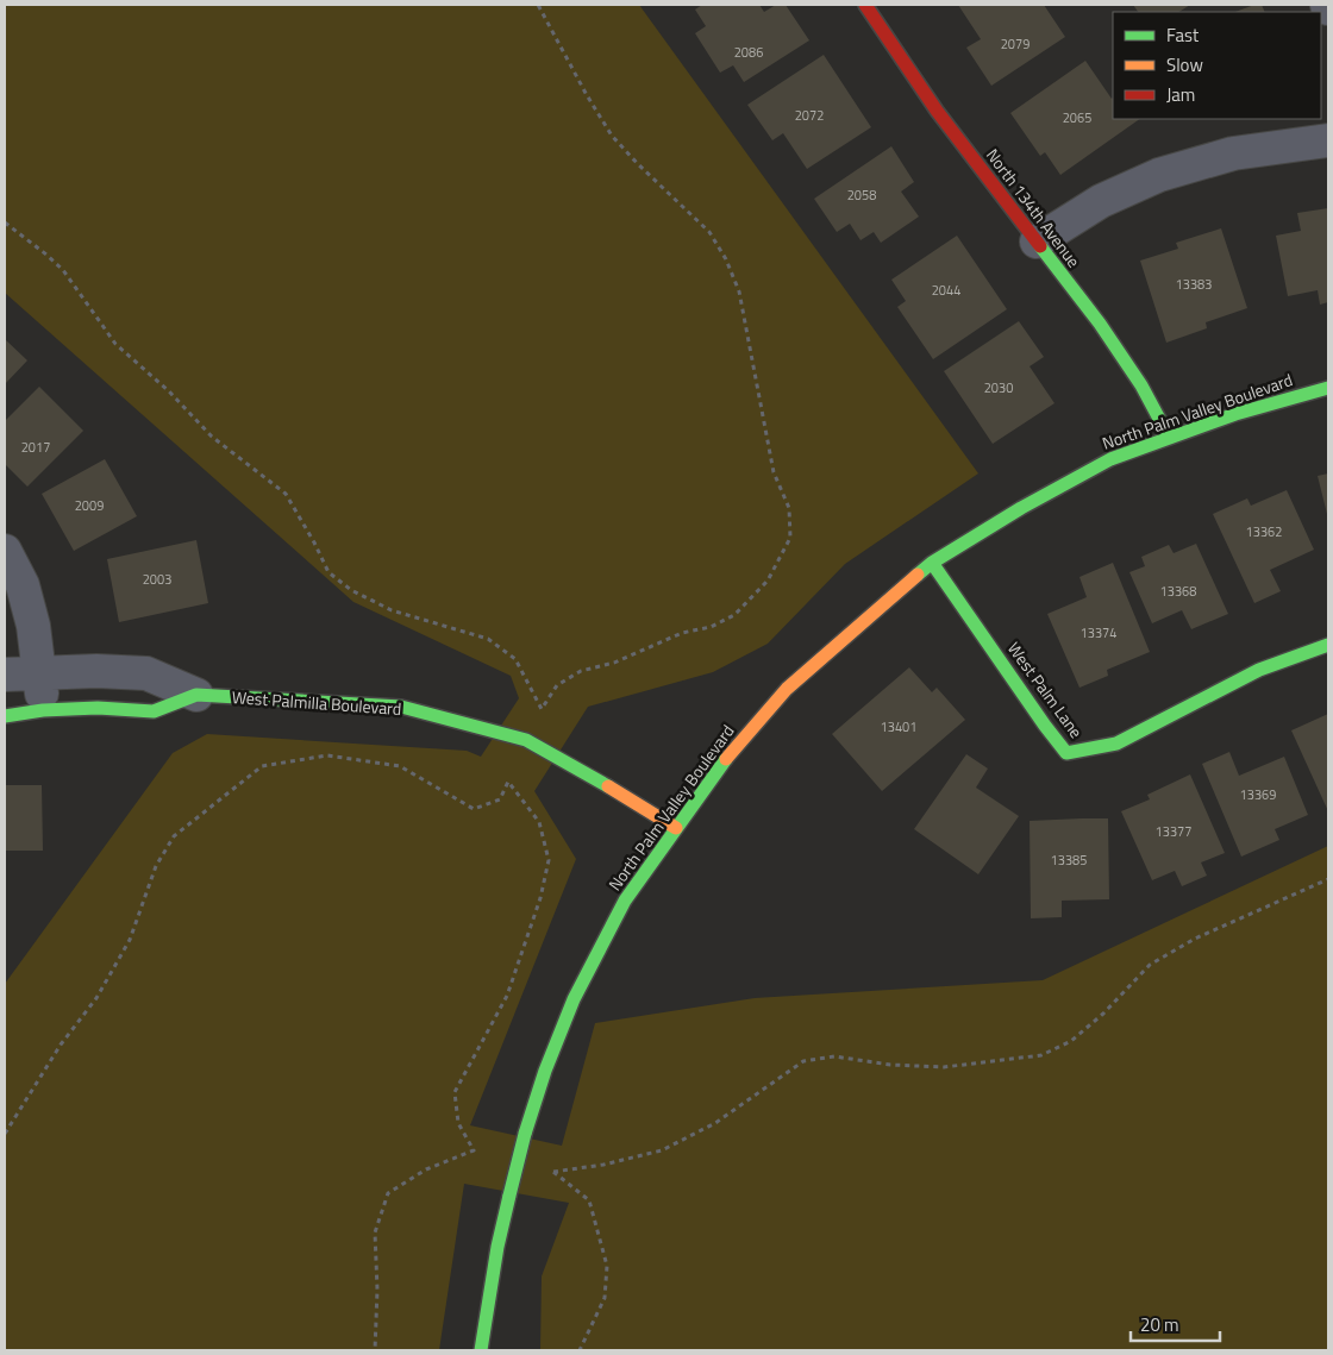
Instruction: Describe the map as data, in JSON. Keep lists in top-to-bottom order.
{
  "streets": {
    "street": [
      "North 134th Avenue",
      "North Palm Valley Boulevard",
      "West Palm Lane",
      "West Palmilla Boulevard"
    ]
  },
  "crossings": [
    ["North 134th Avenue", "North Palm Valley Boulevard"],
    ["North Palm Valley Boulevard", "West Palm Lane"],
    ["North Palm Valley Boulevard", "West Palmilla Boulevard"]
  ],
  "house_numbers": [
    "2079",
    "2086",
    "2072",
    "2065",
    "2058",
    "13383",
    "2044",
    "2030",
    "2017",
    "2009",
    "13362",
    "2003",
    "13368",
    "13374",
    "13401",
    "13369",
    "13377",
    "13385"
  ],
  "legend": ["Fast", "Slow", "Jam"],
  "scale_bar": "20 m"
}
